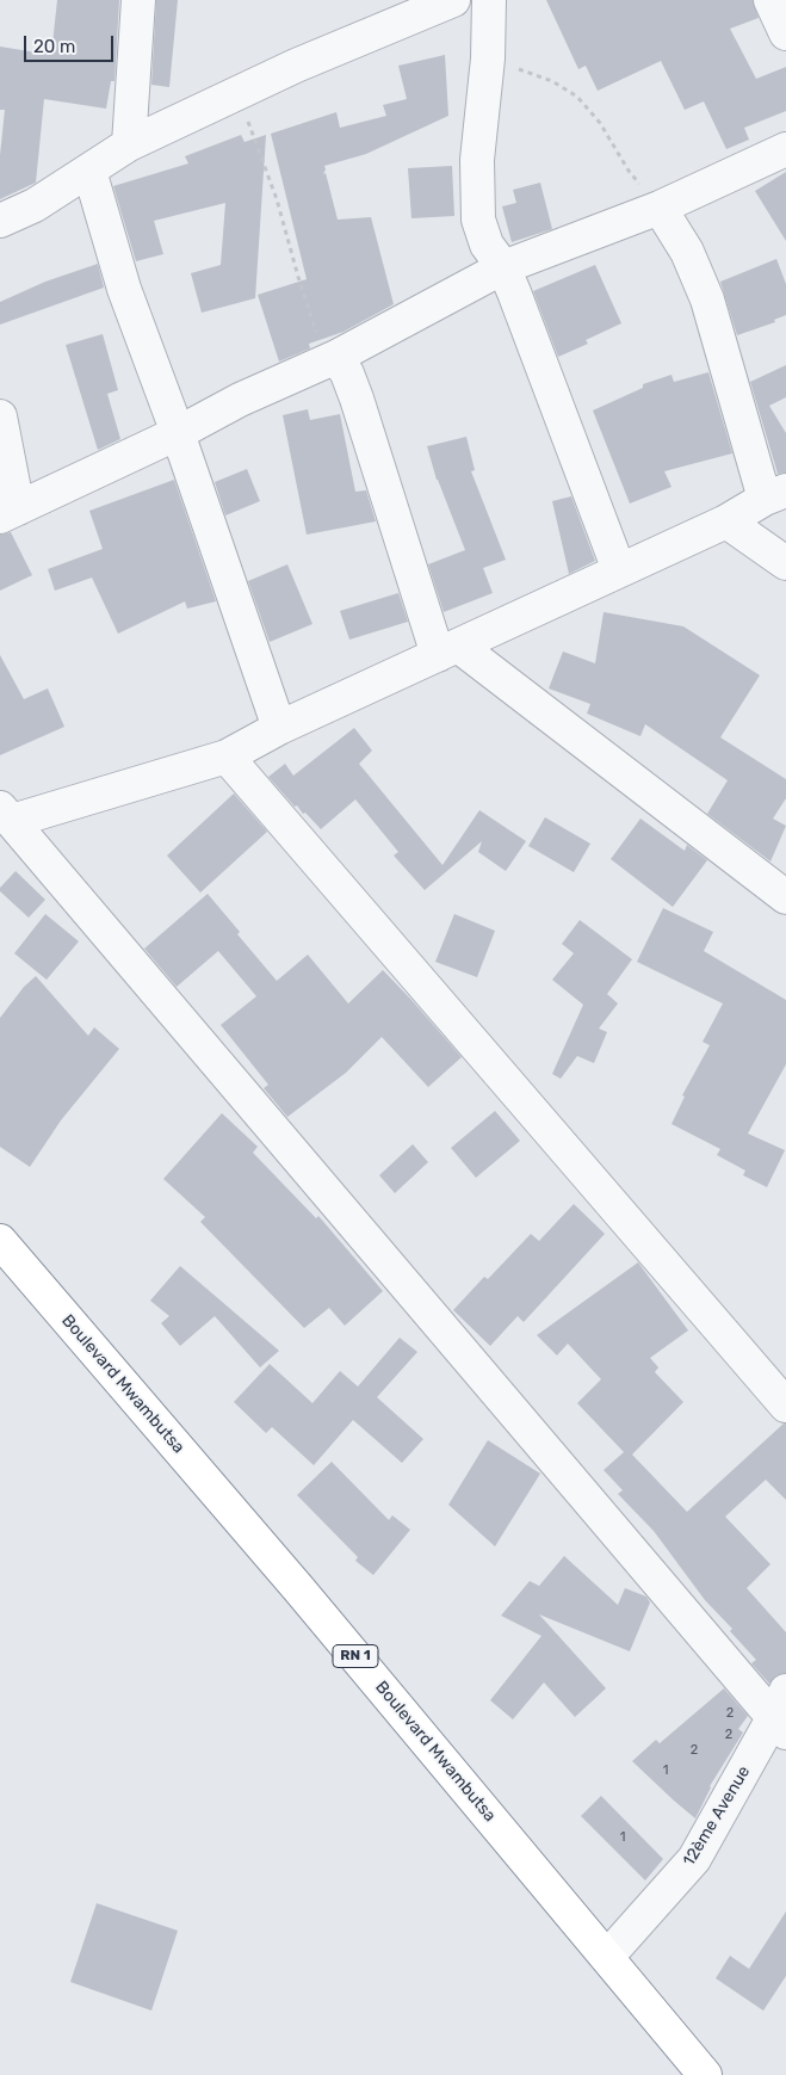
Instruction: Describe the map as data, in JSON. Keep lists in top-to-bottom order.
{
  "streets": {
    "highway": ["Boulevard Mwambutsa", "RN 1"],
    "street": ["12ème Avenue"]
  },
  "crossings": [
    ["Boulevard Mwambutsa", "12ème Avenue"]
  ],
  "house_numbers": [
    "2",
    "2",
    "2",
    "1",
    "1"
  ],
  "scale_bar": "20 m"
}
